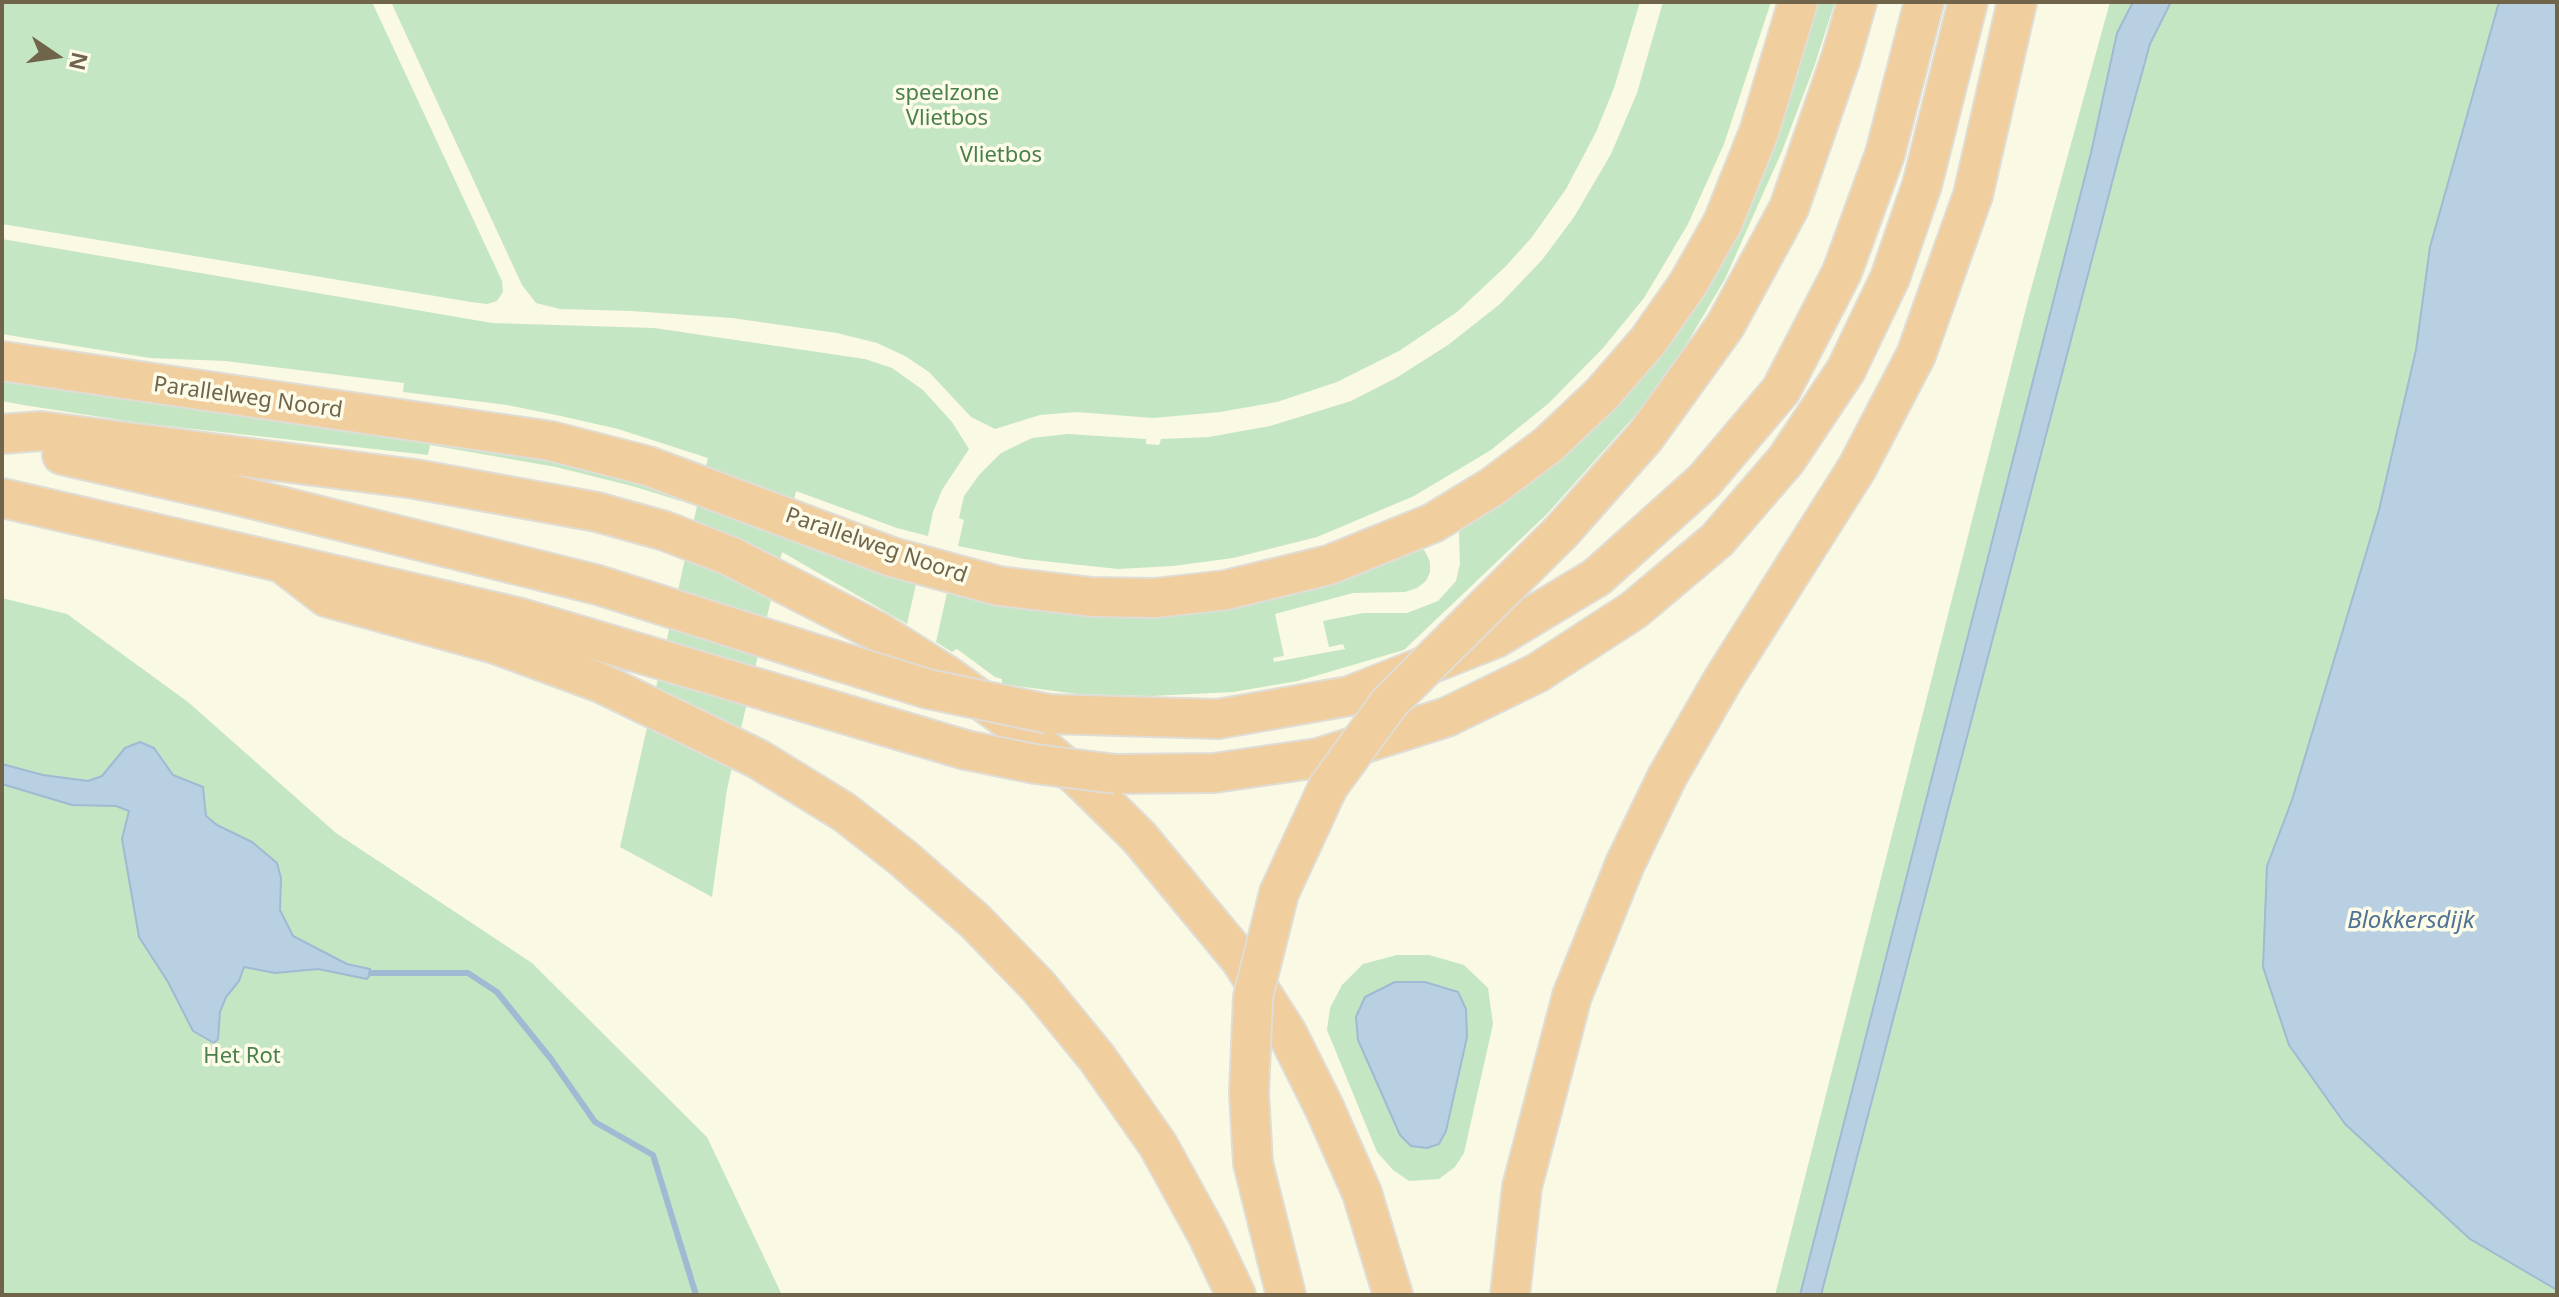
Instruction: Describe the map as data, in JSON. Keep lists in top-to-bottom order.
{
  "streets": {
    "highway": ["Parallelweg Noord"]
  },
  "water": ["Blokkersdijk"],
  "parks": ["speelzone Vlietbos", "Vlietbos", "Het Rot"],
  "north": "right"
}
